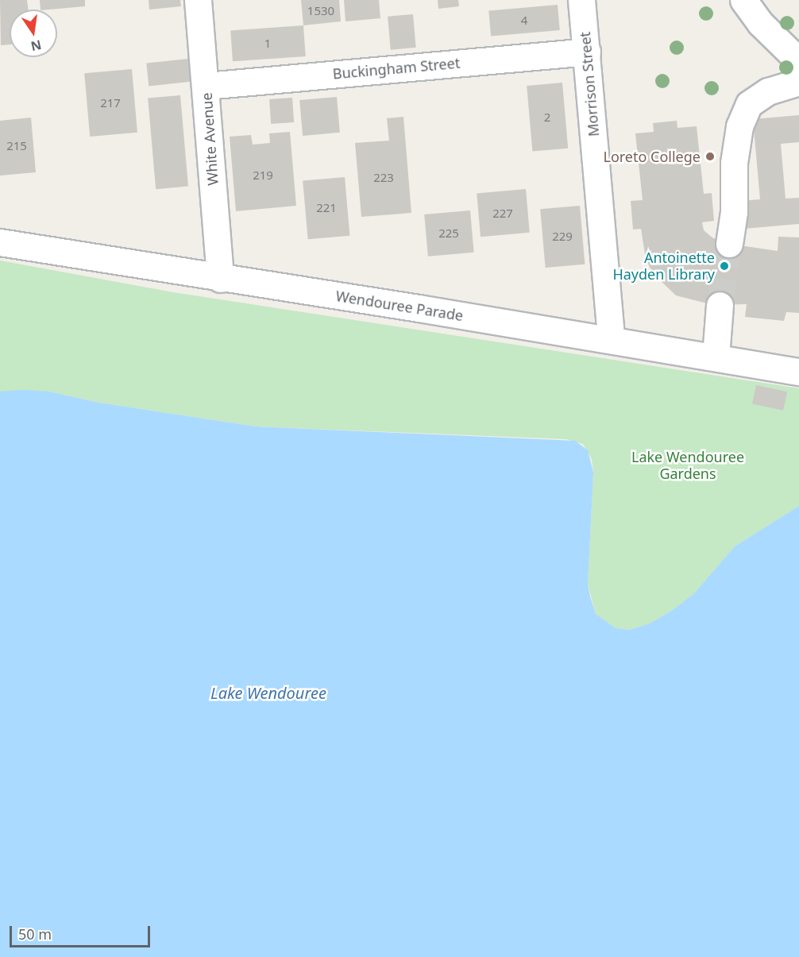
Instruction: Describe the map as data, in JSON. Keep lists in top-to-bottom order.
{
  "streets": {
    "street": [
      "Buckingham Street",
      "Morrison Street",
      "White Avenue",
      "Wendouree Parade"
    ]
  },
  "crossings": [
    ["Buckingham Street", "Morrison Street"],
    ["Buckingham Street", "White Avenue"],
    ["Morrison Street", "Wendouree Parade"],
    ["White Avenue", "Wendouree Parade"]
  ],
  "water": ["Lake Wendouree"],
  "parks": ["Lake Wendouree Gardens"],
  "places": ["Loreto College", "Antoinette Hayden Library"],
  "house_numbers": [
    "1530",
    "4",
    "1",
    "217",
    "2",
    "215",
    "219",
    "223",
    "221",
    "227",
    "225",
    "229"
  ],
  "scale_bar": "50 m",
  "north": "bottom"
}
